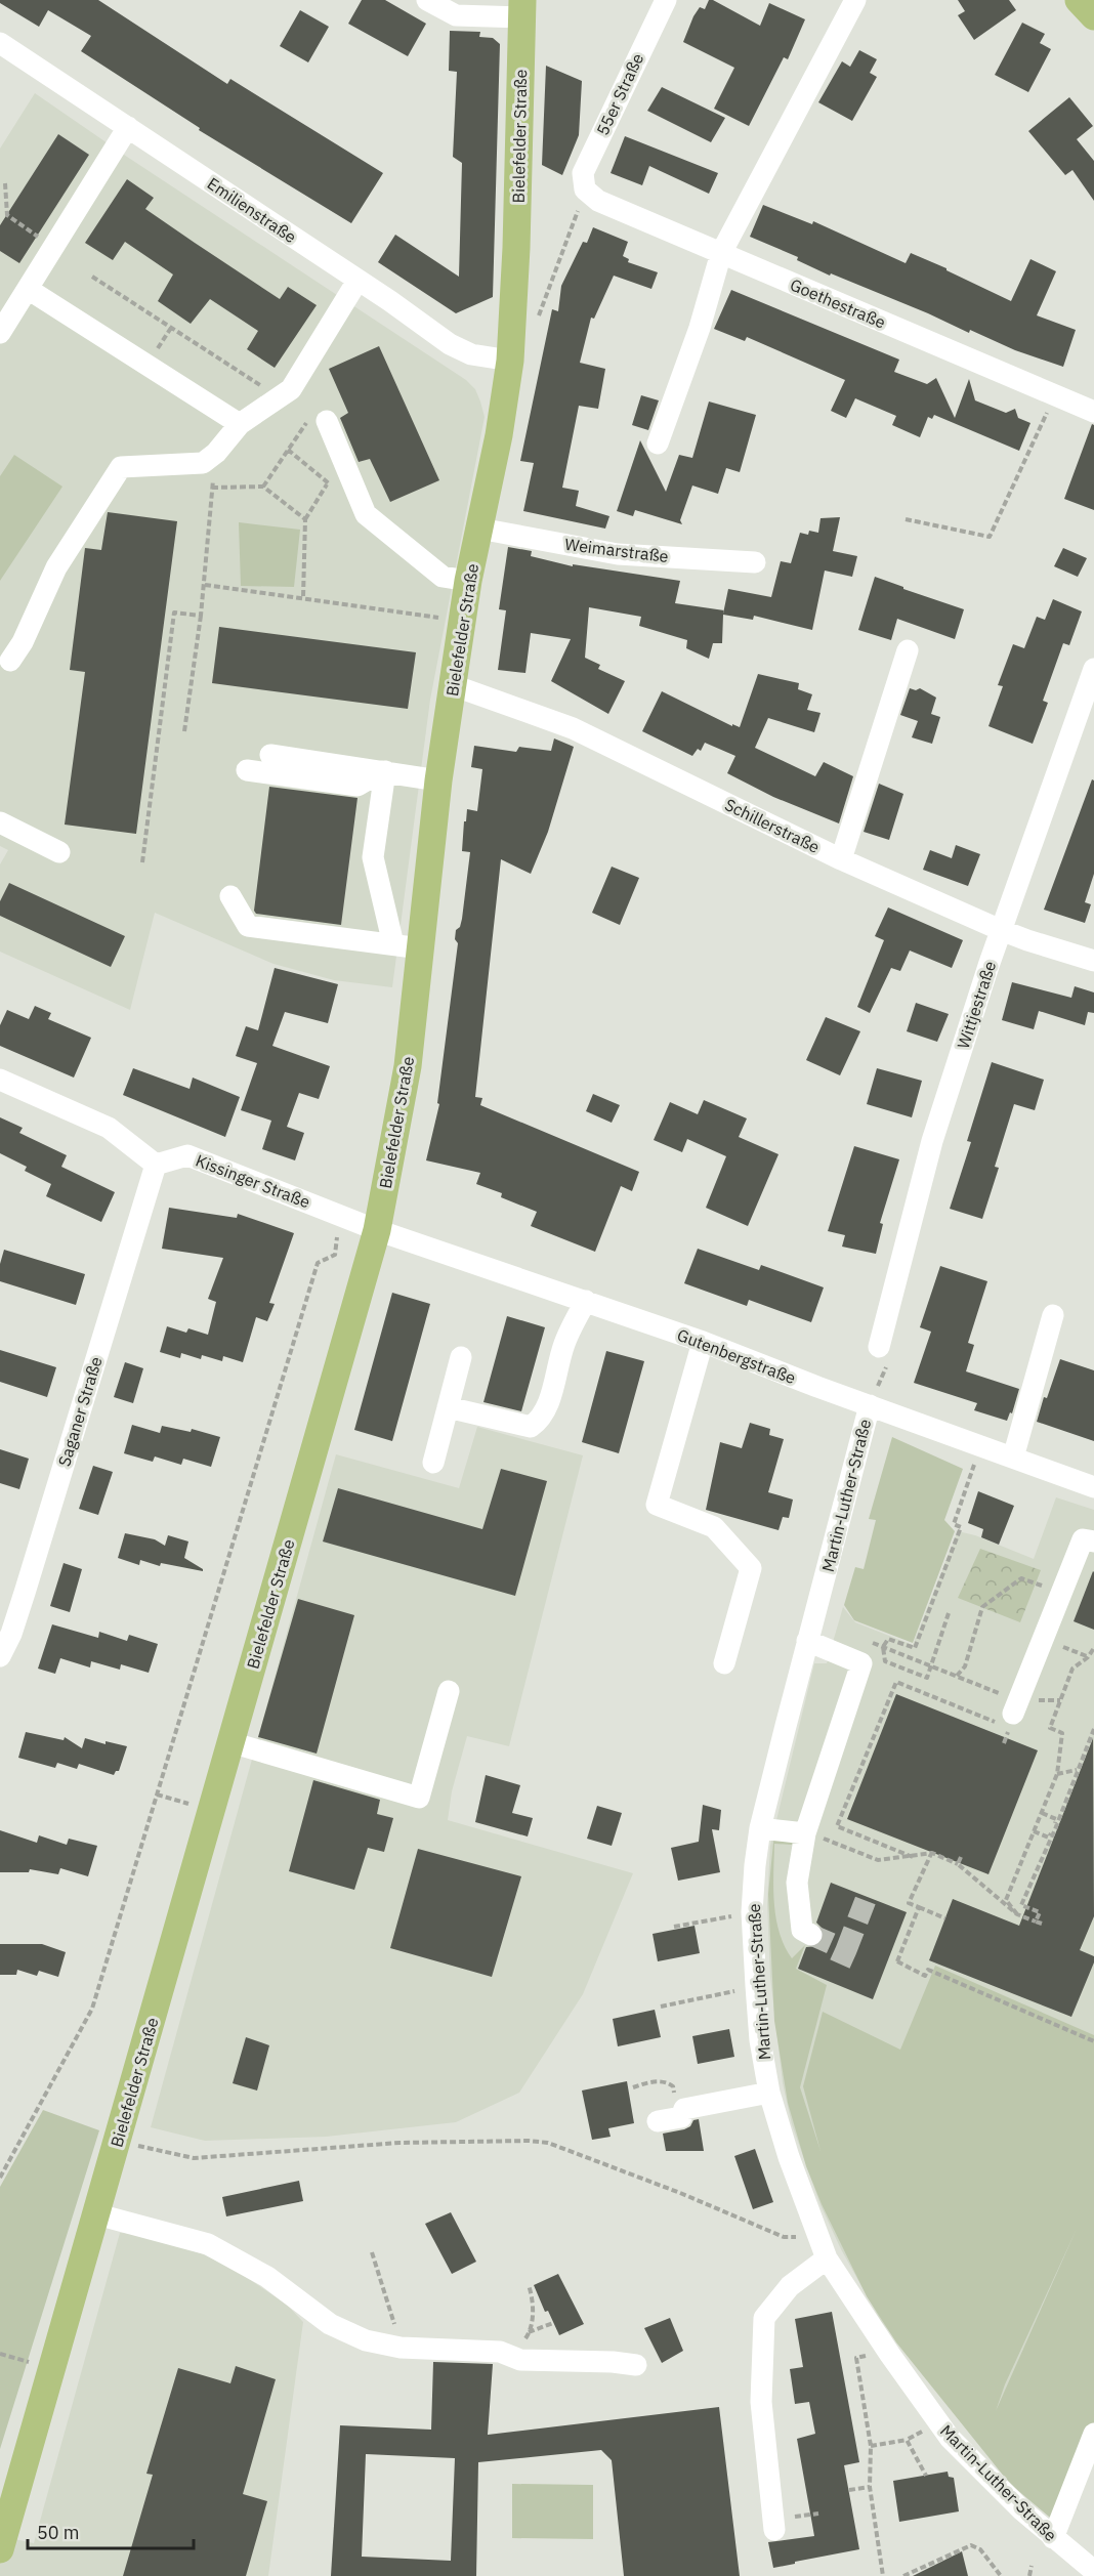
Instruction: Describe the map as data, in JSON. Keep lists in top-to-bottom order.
{
  "streets": {
    "main road": ["Bielefelder Straße"],
    "street": [
      "55er Straße",
      "Emilienstraße",
      "Goethestraße",
      "Weimarstraße",
      "Schillerstraße",
      "Wittjestraße",
      "Kissinger Straße",
      "Gutenbergstraße",
      "Saganer Straße",
      "Martin-Luther-Straße"
    ]
  },
  "crossings": [
    ["55er Straße", "Goethestraße"],
    ["Bielefelder Straße", "Emilienstraße"],
    ["Bielefelder Straße", "Weimarstraße"],
    ["Bielefelder Straße", "Schillerstraße"],
    ["Bielefelder Straße", "Kissinger Straße"],
    ["Bielefelder Straße", "Gutenbergstraße"],
    ["Schillerstraße", "Wittjestraße"],
    ["Kissinger Straße", "Gutenbergstraße"],
    ["Kissinger Straße", "Saganer Straße"],
    ["Gutenbergstraße", "Martin-Luther-Straße"]
  ],
  "scale_bar": "50 m"
}
